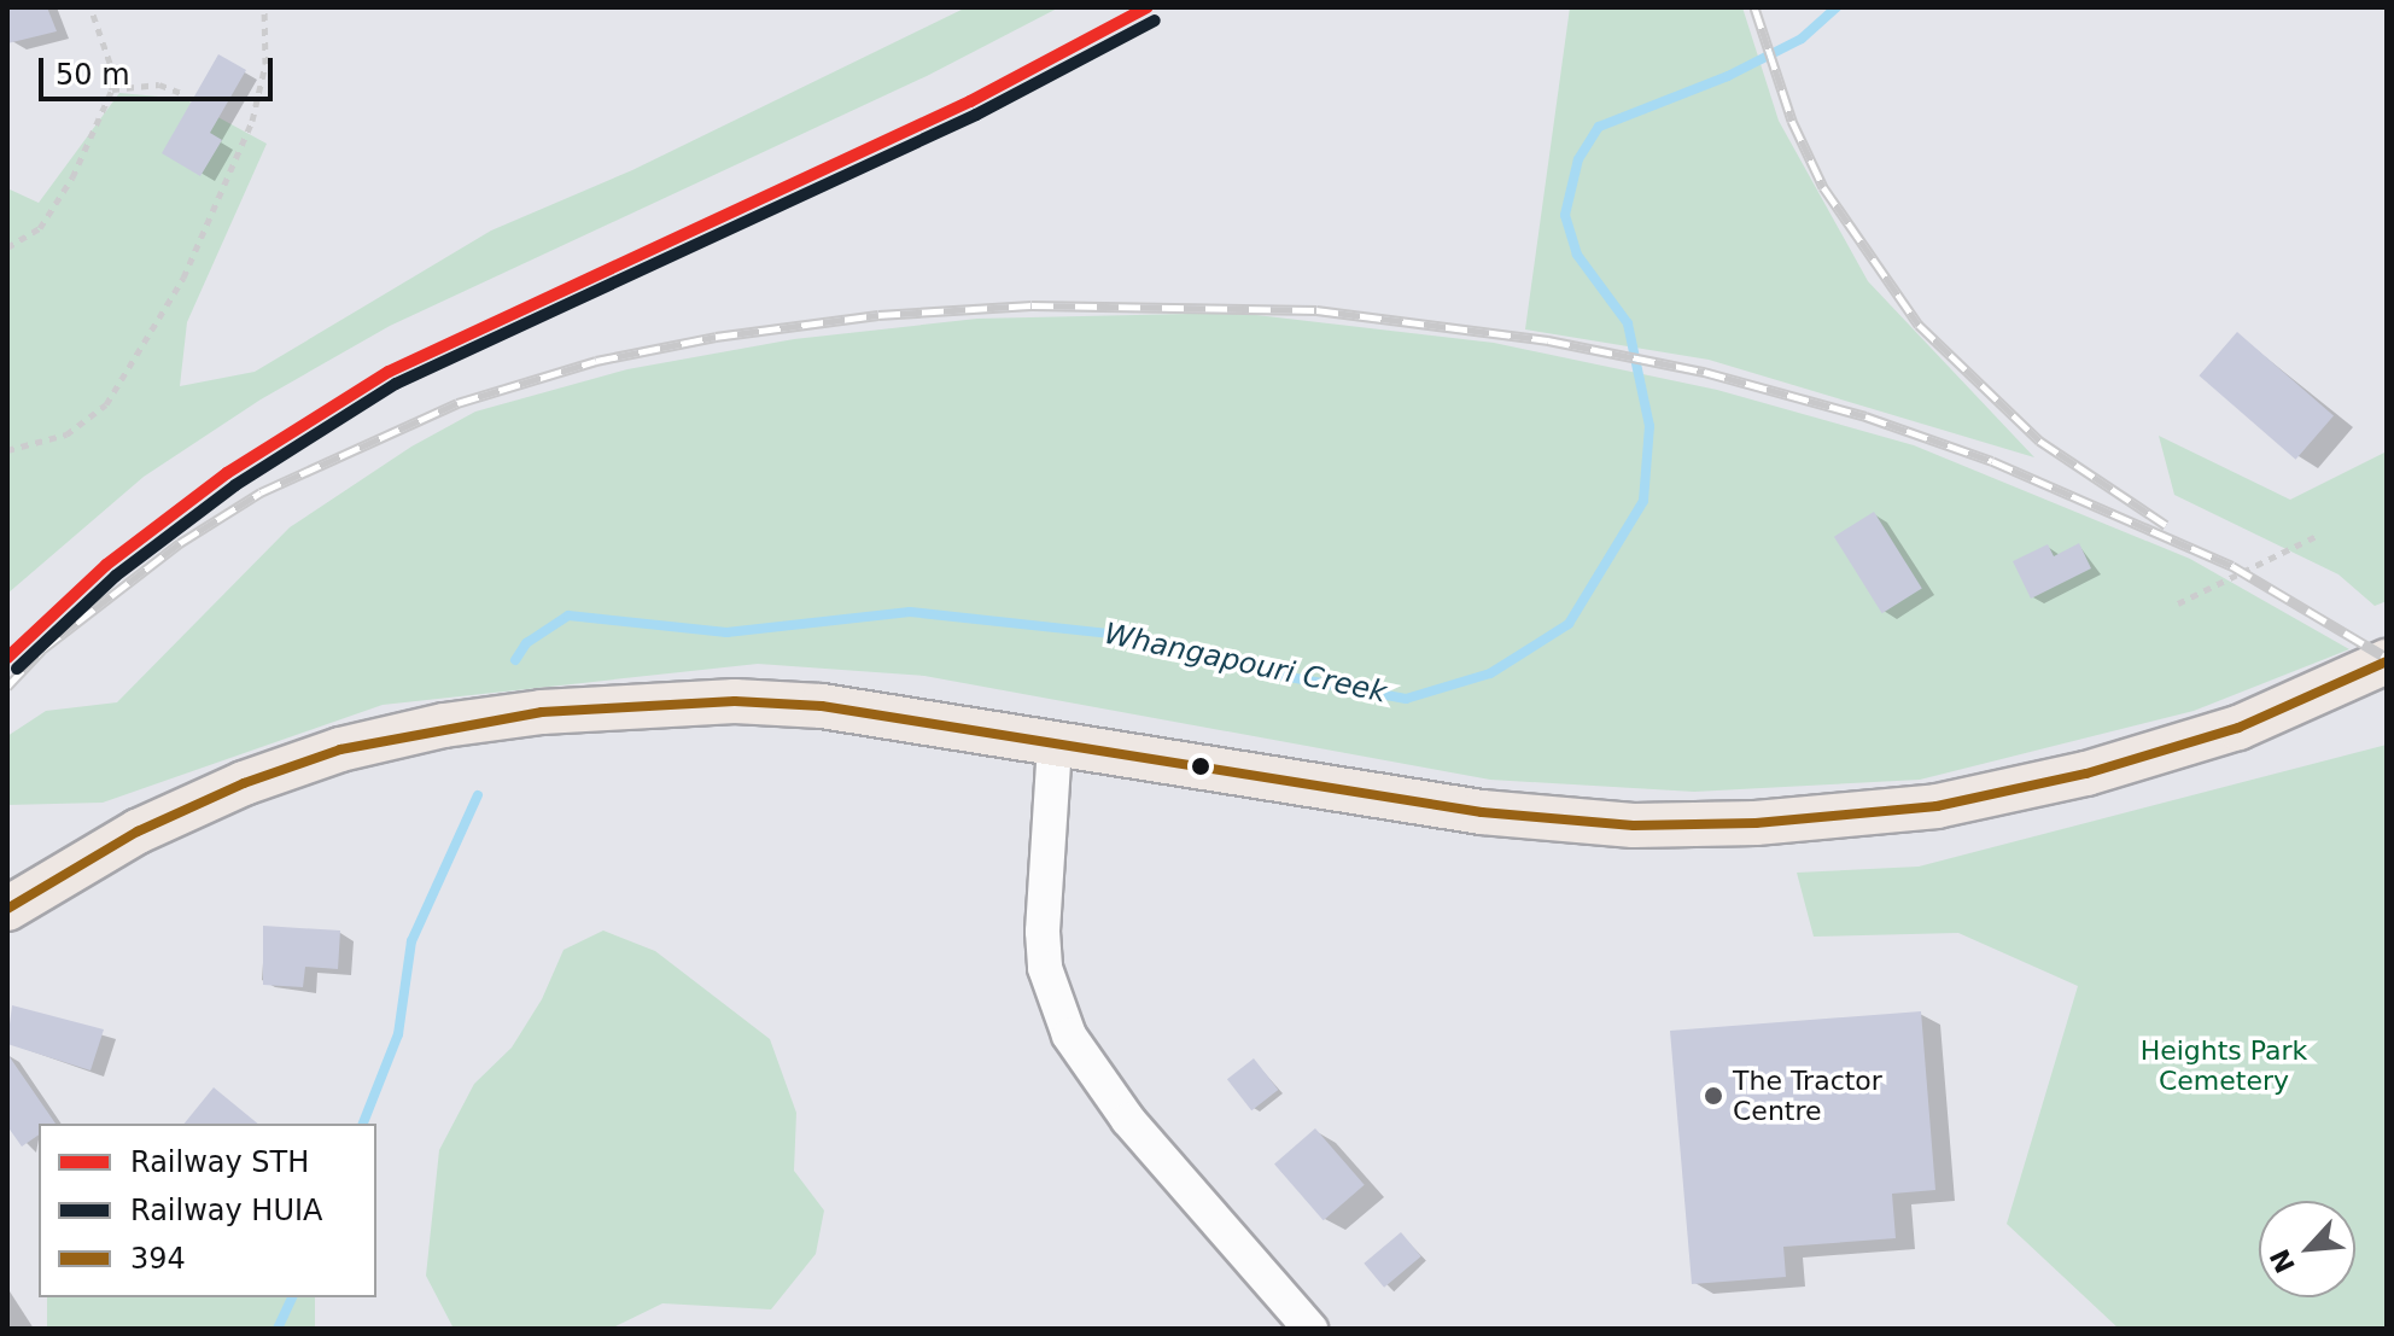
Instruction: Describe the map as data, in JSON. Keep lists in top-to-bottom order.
{
  "water": ["Whangapouri Creek"],
  "parks": ["Heights Park Cemetery"],
  "places": ["The Tractor Centre"],
  "lines": ["rail line STH", "rail line HUIA", "transit line 394"],
  "legend": ["Railway STH", "Railway HUIA", "394"],
  "scale_bar": "50 m",
  "north": "bottom left"
}
